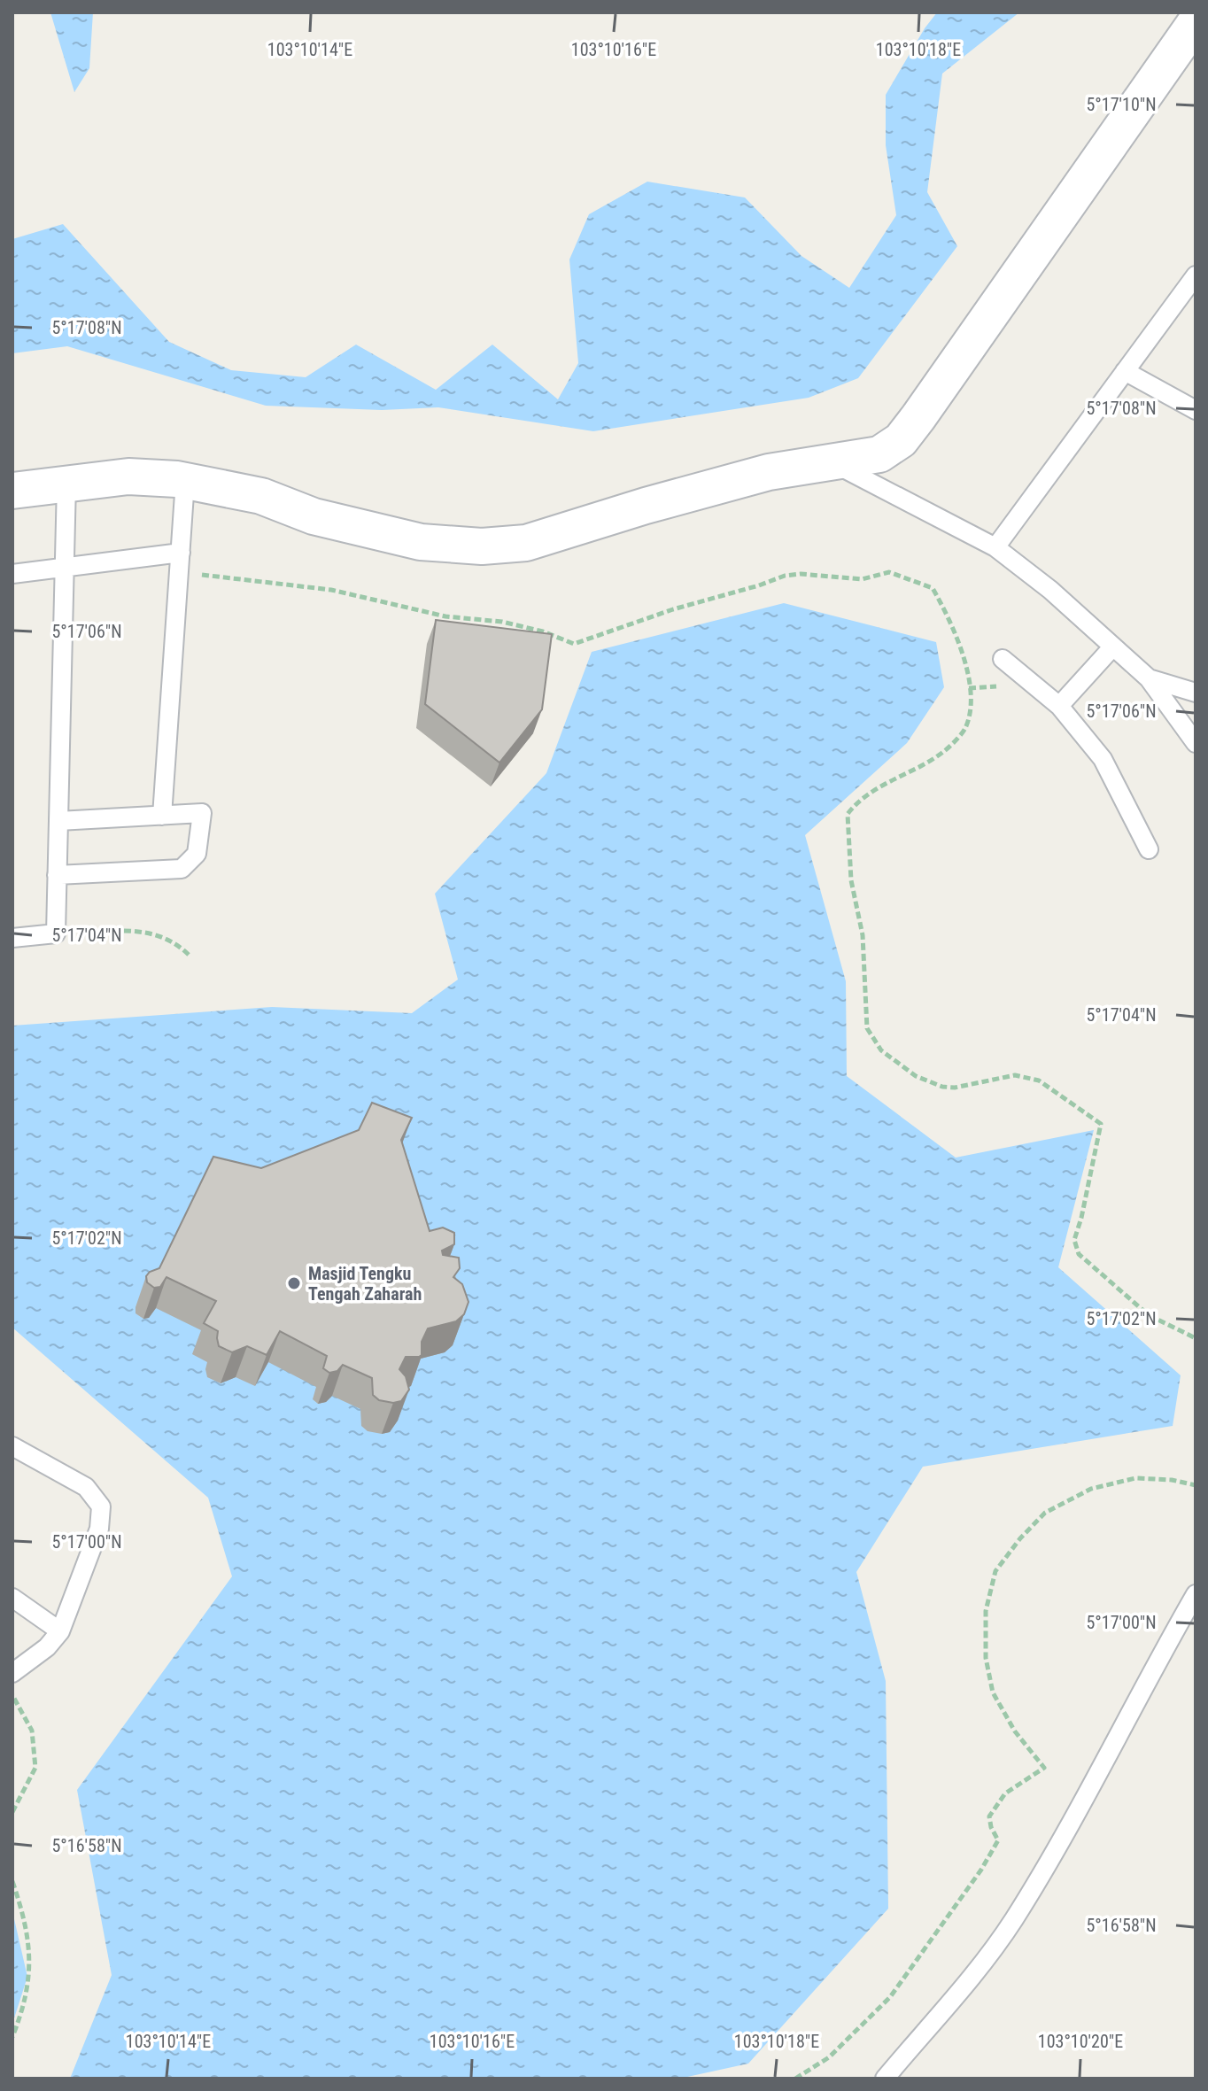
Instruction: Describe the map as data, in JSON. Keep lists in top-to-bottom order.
{
  "places": ["Masjid Tengku Tengah Zaharah"],
  "coordinates": [
    "103°10'14\"E",
    "103°10'16\"E",
    "103°10'18\"E",
    "5°17'10\"N",
    "5°17'08\"N",
    "5°17'06\"N",
    "5°17'04\"N",
    "5°17'02\"N",
    "5°17'00\"N",
    "5°16'58\"N",
    "103°10'20\"E"
  ]
}
